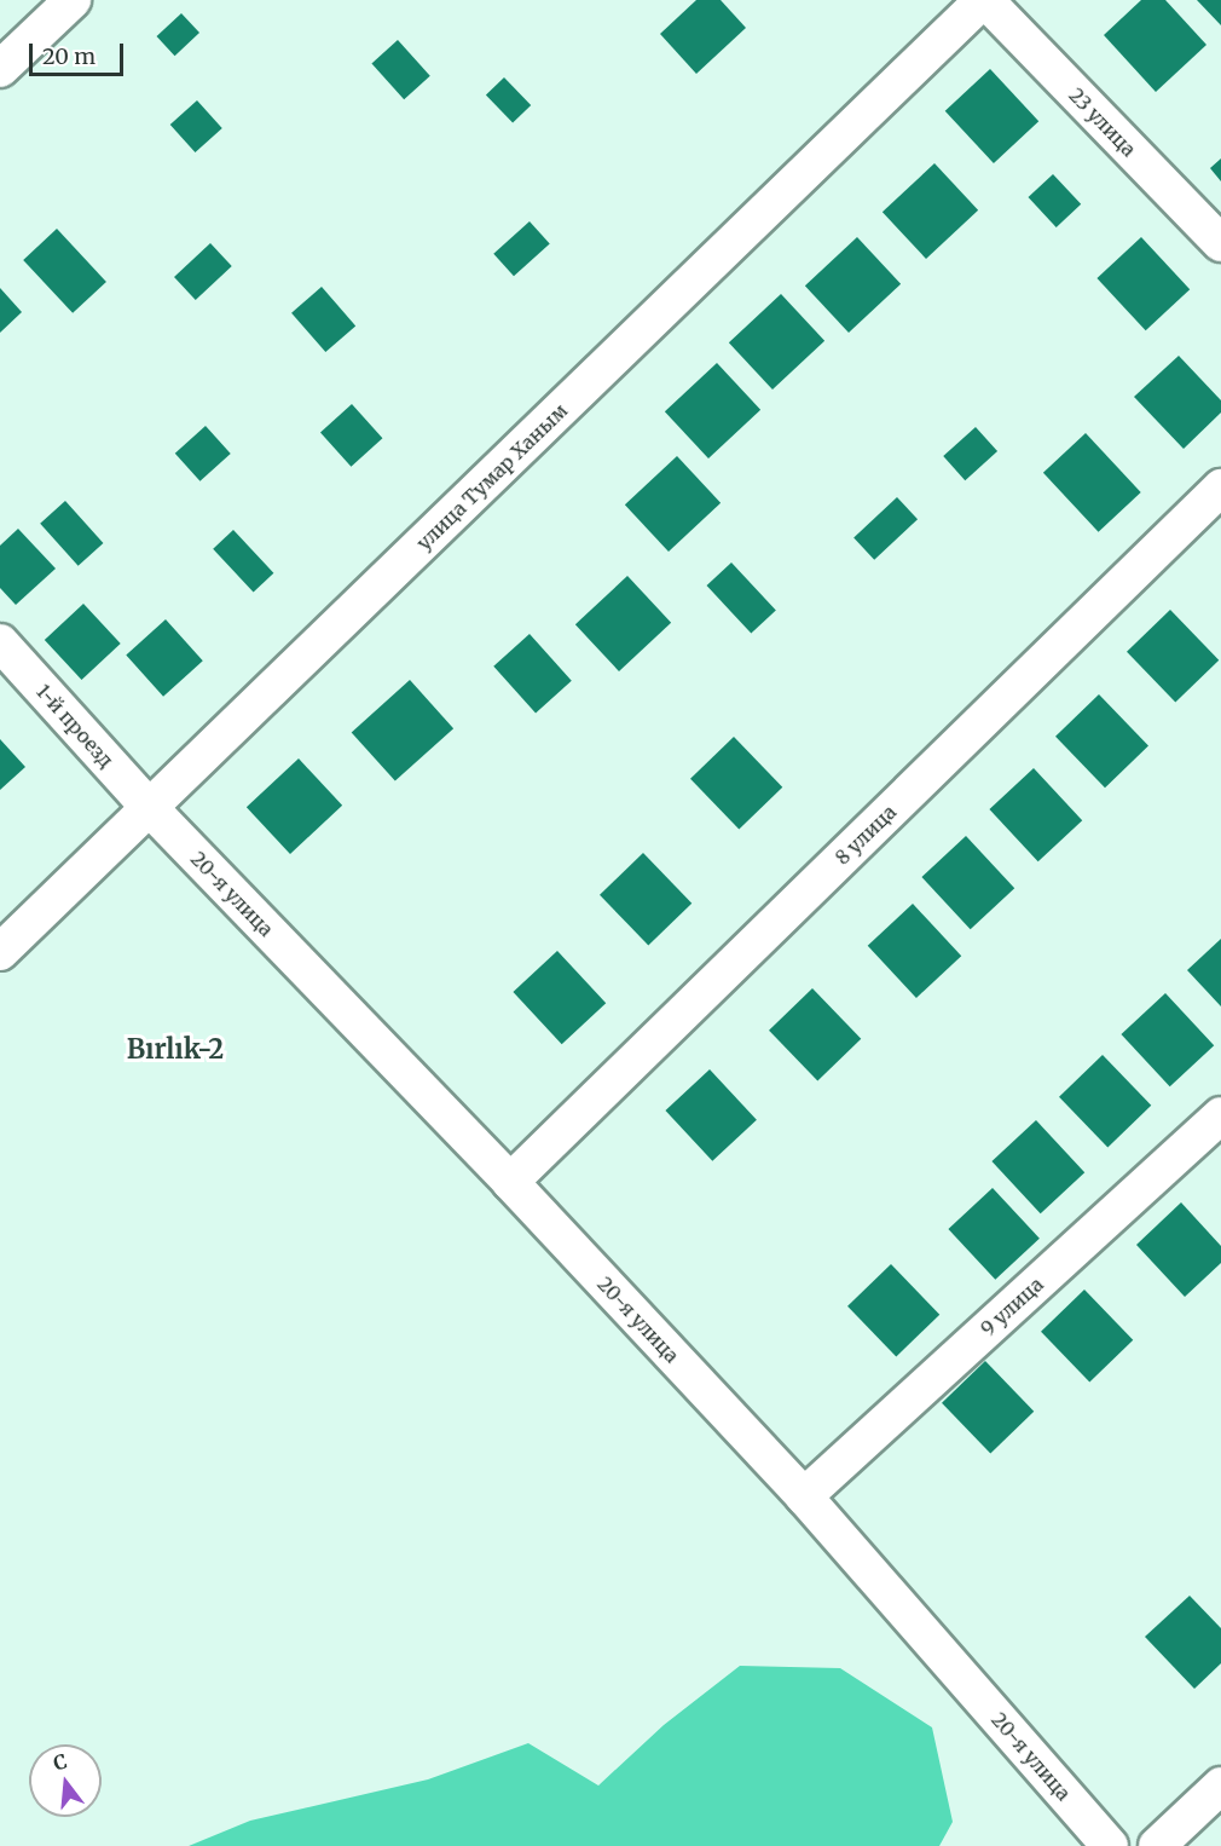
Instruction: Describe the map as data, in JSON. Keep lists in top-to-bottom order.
{
  "streets": {
    "street": [
      "23 улица",
      "улица Тумар Ханым",
      "1-й проезд",
      "8 улица",
      "20-я улица",
      "9 улица"
    ]
  },
  "crossings": [
    ["23 улица", "улица Тумар Ханым"],
    ["улица Тумар Ханым", "1-й проезд"],
    ["улица Тумар Ханым", "20-я улица"],
    ["1-й проезд", "20-я улица"],
    ["8 улица", "20-я улица"],
    ["20-я улица", "9 улица"]
  ],
  "districts": ["Bırlık-2"],
  "scale_bar": "20 m",
  "north": "top"
}
